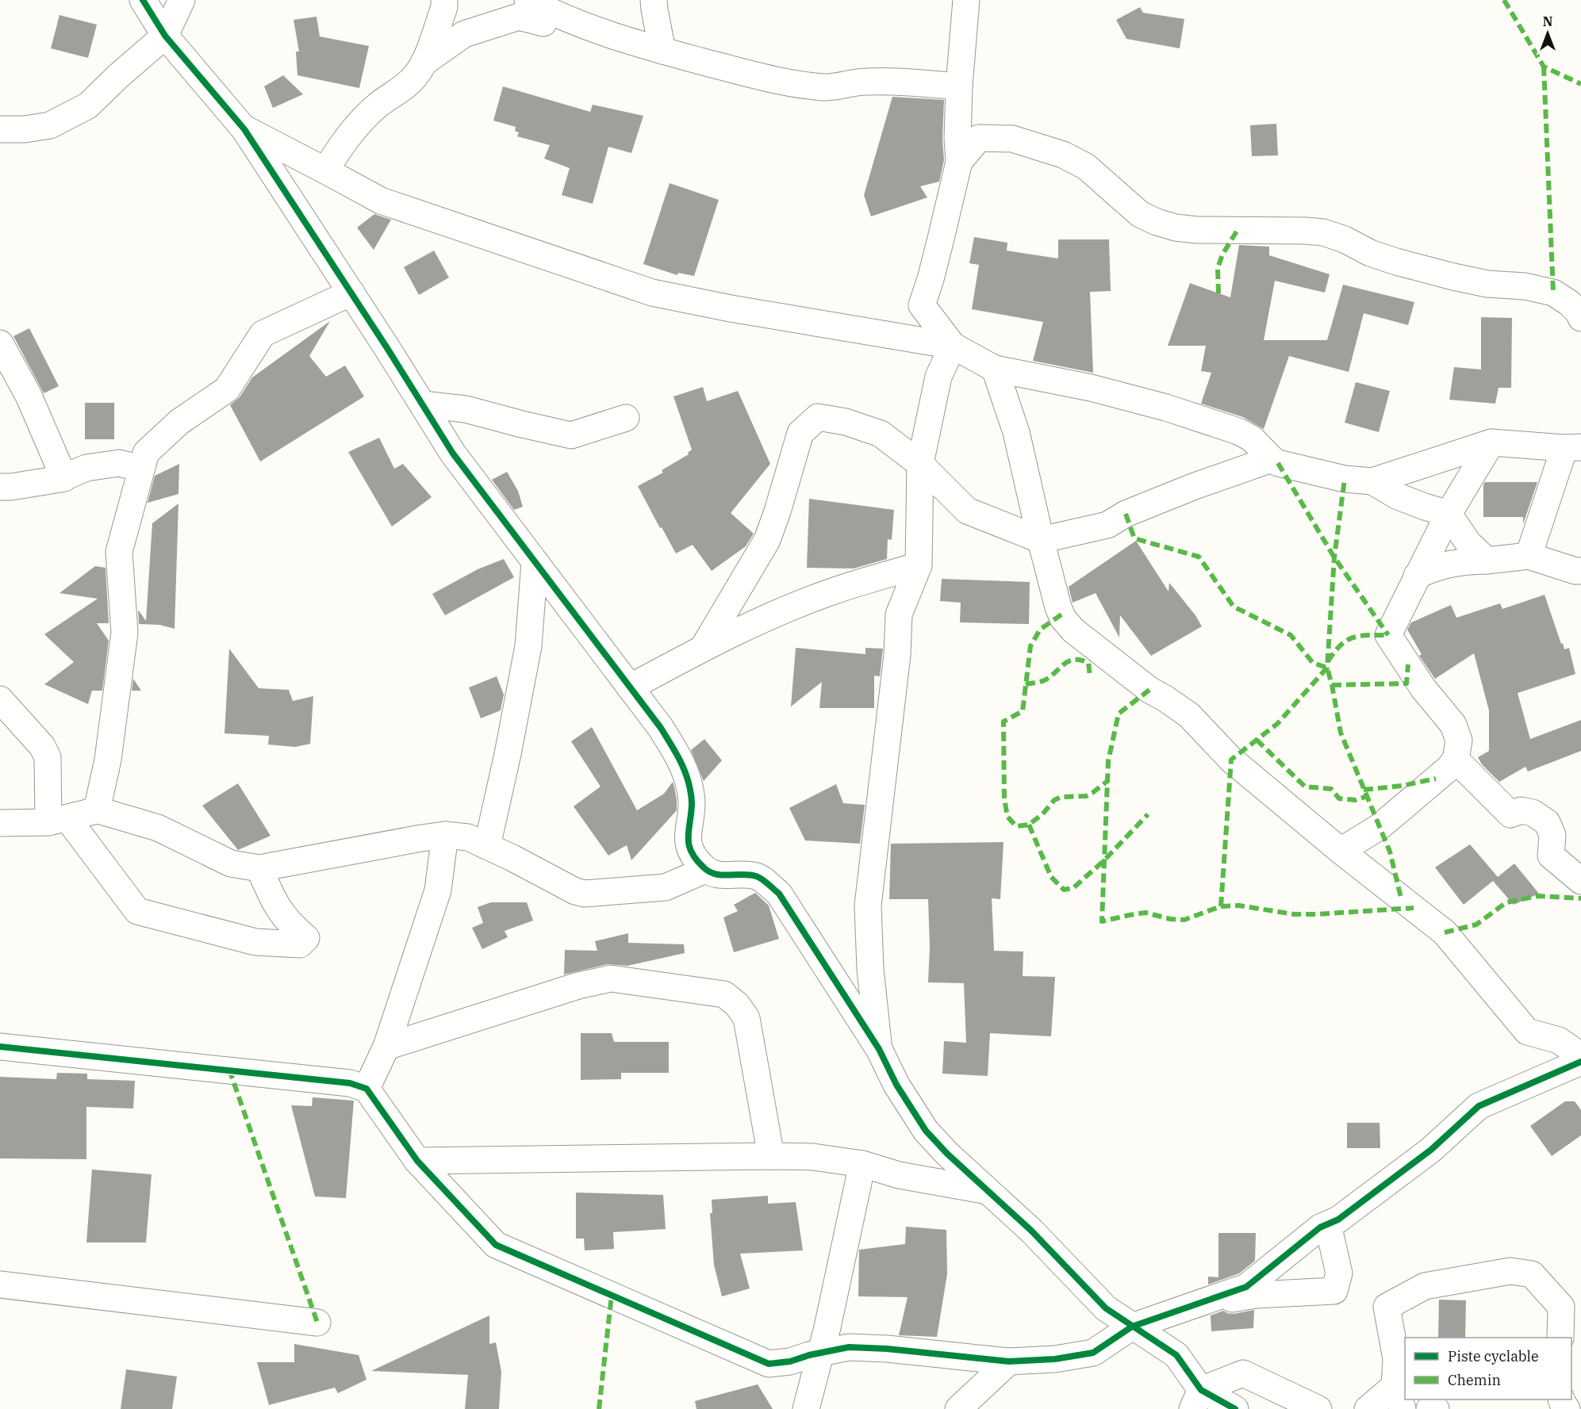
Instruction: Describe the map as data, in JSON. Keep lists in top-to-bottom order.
{
  "legend": ["Piste cyclable", "Chemin"],
  "north": "top"
}
